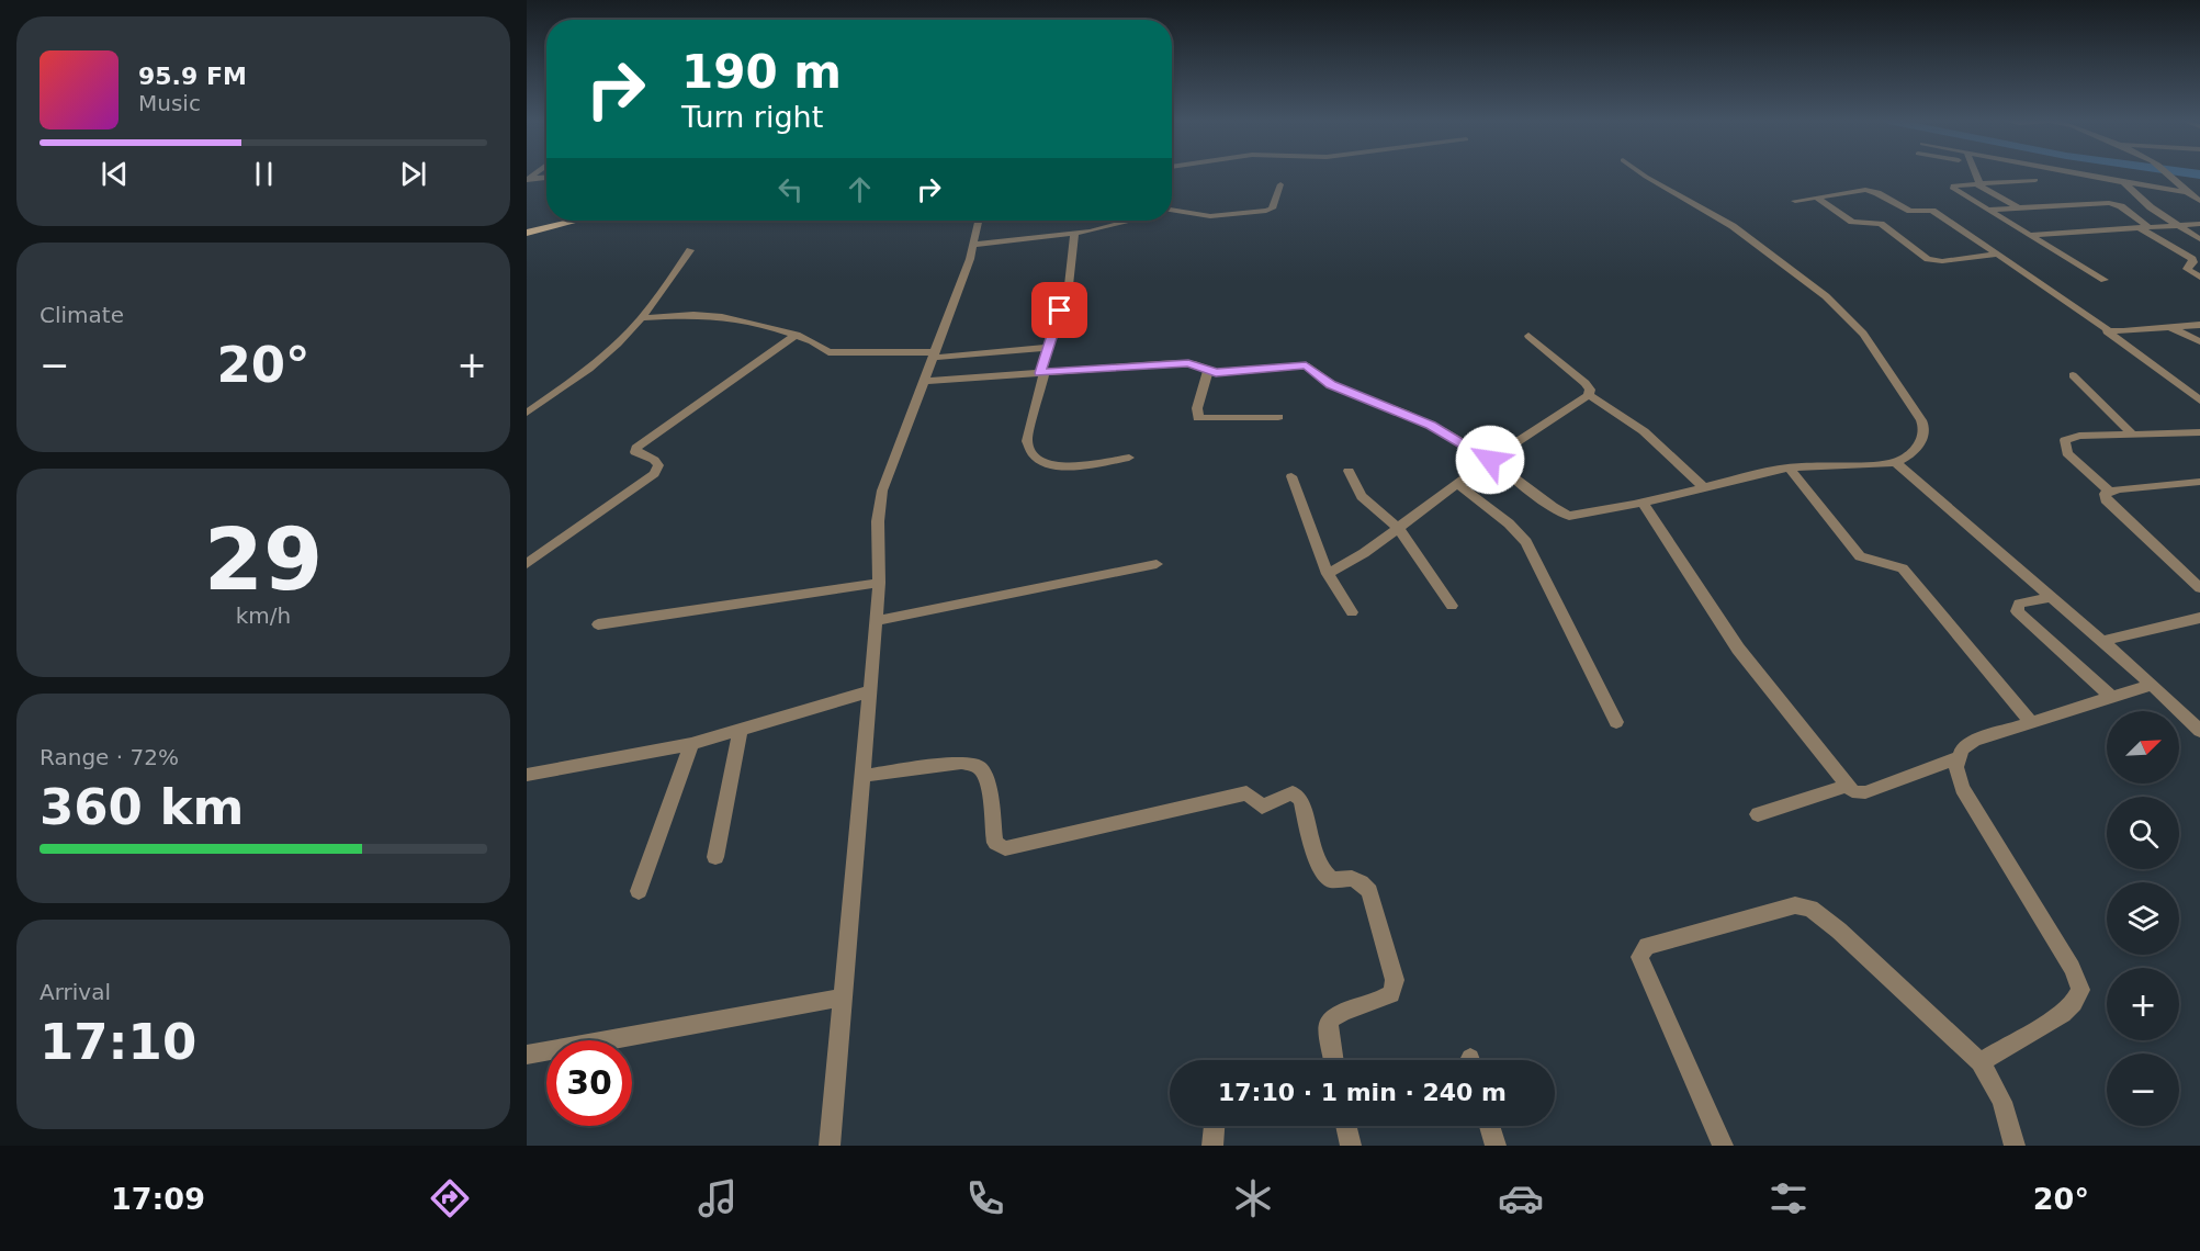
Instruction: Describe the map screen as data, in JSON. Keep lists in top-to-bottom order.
{
  "north": "top right",
  "page": {
    "turn": ["190 m", "Turn right"],
    "song": ["95.9 FM", "Music"],
    "tile": [
      "Climate",
      ["29", "km/h"],
      ["Range · 72%", "360 km"],
      ["Arrival", "17:10"]
    ],
    "heat": ["−", "20°", "+"],
    "map_buttons": ["+", "−"],
    "limit": "30",
    "trip": "17:10 · 1 min · 240 m",
    "tabs": ["17:09", "20°"]
  }
}
